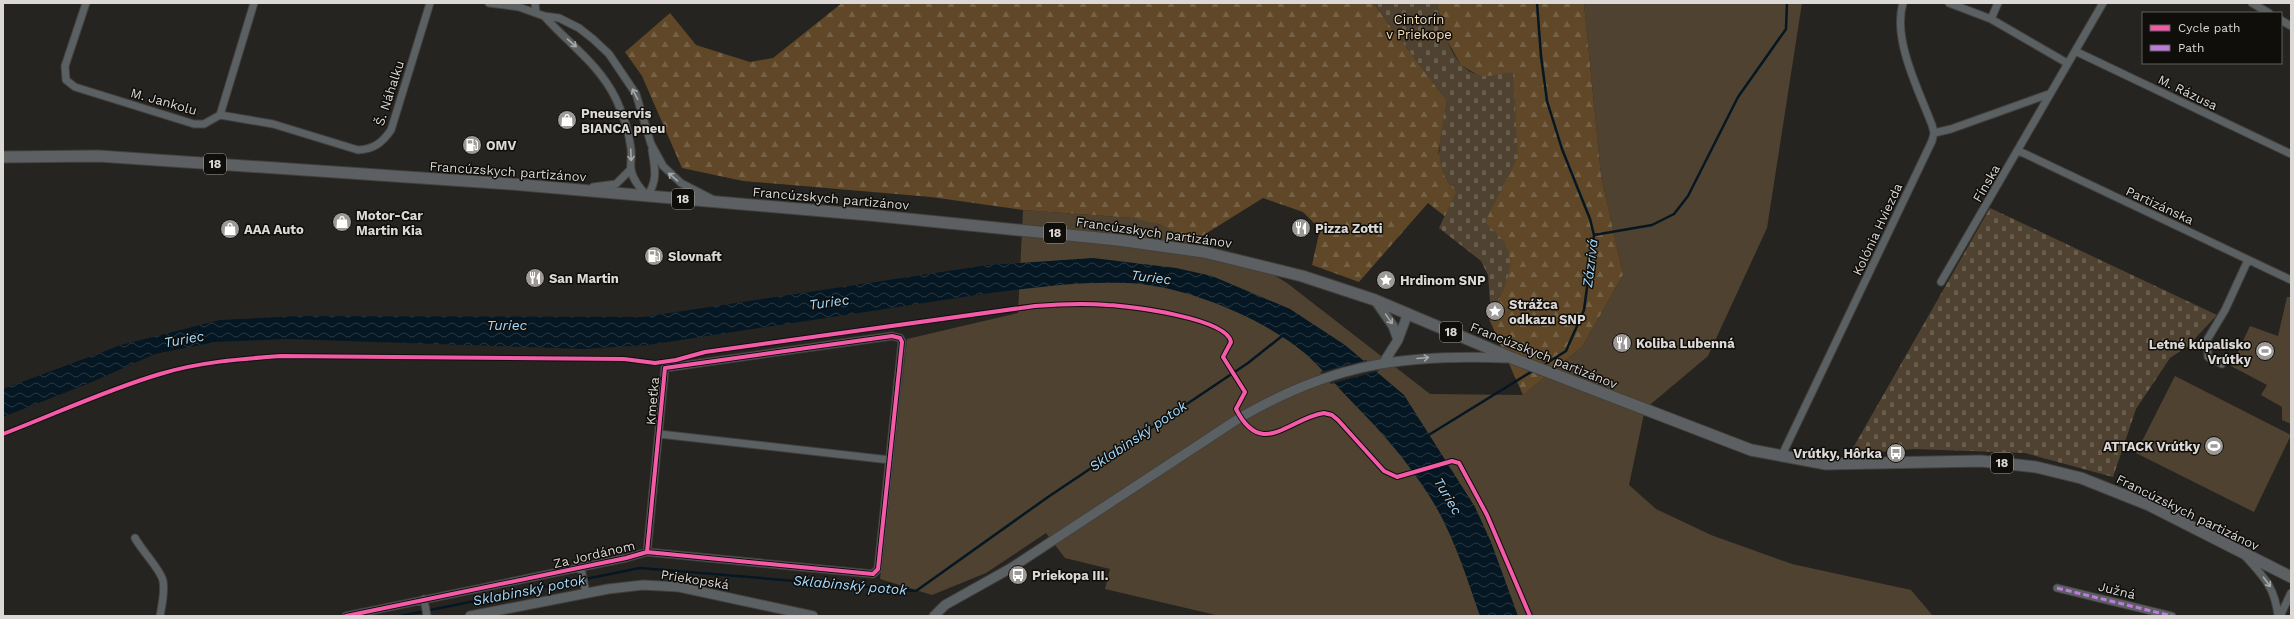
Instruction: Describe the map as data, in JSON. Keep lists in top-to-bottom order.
{
  "streets": {
    "main road": ["18", "Francúzskych partizánov"],
    "street": [
      "M. Rázusa",
      "Š. Náhalku",
      "M. Jankolu",
      "Fínska",
      "Partizánska",
      "Kolónia Hviezda",
      "Kmeťka",
      "Za Jordánom",
      "Priekopská",
      "Južná"
    ]
  },
  "crossings": [
    ["M. Rázusa", "Fínska"],
    ["Š. Náhalku", "M. Jankolu"],
    ["Francúzskych partizánov", "Kolónia Hviezda"],
    ["Fínska", "Partizánska"],
    ["Kmeťka", "Za Jordánom"]
  ],
  "water": ["Zázrivá", "Turiec", "Sklabinský potok"],
  "parks": ["Cintorín v Priekope"],
  "places": {
    "shop": ["Pneuservis BIANCA pneu", "Motor-Car Martin Kia", "AAA Auto"],
    "fuel station": ["OMV", "Slovnaft"],
    "restaurant": ["Pizza Zotti", "San Martin", "Koliba Lubenná"],
    "place": ["Hrdinom SNP", "Strážca odkazu SNP"],
    "sports": ["Letné kúpalisko Vrútky", "ATTACK Vrútky"],
    "bus stop": ["Vrútky, Hôrka", "Priekopa III."]
  },
  "legend": ["Cycle path", "Path"]
}
